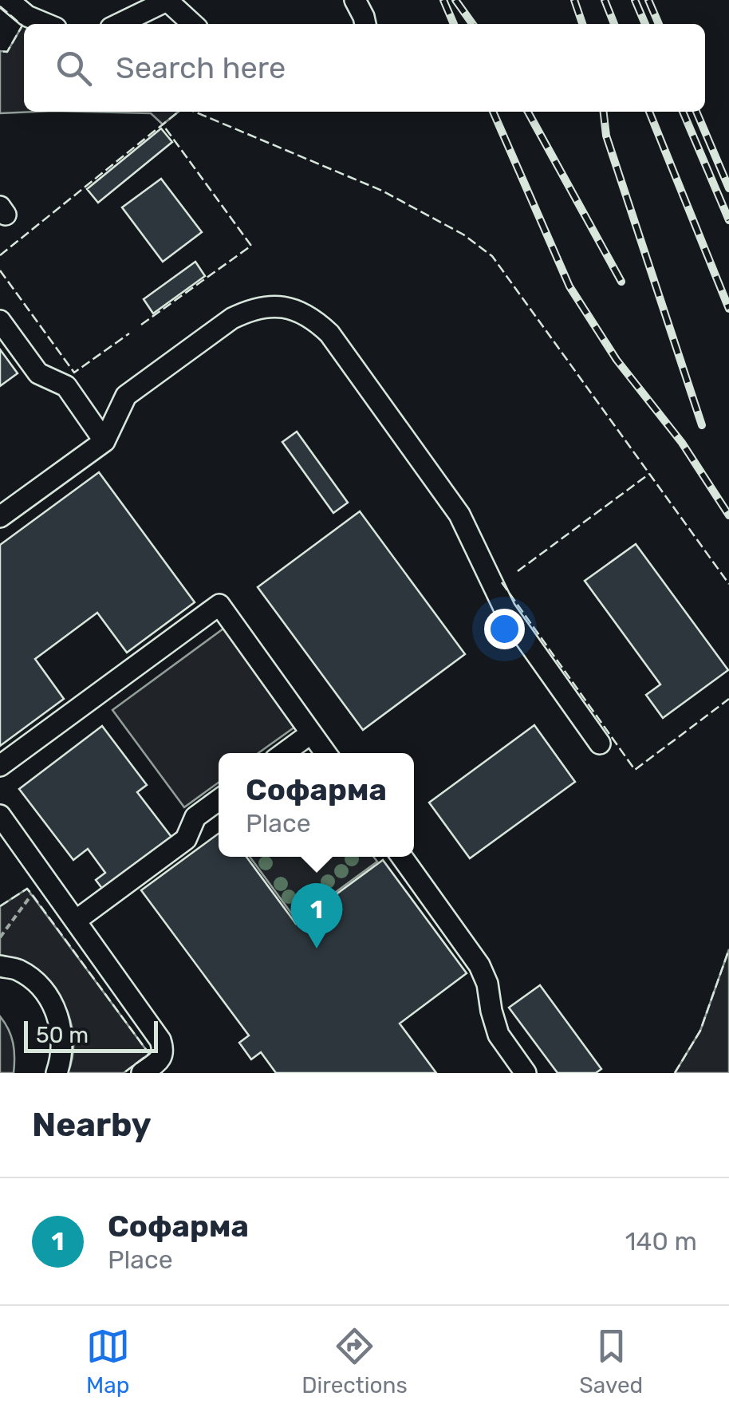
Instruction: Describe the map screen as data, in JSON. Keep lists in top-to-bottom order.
{
  "scale_bar": "50 m",
  "page": {
    "search": "Search here",
    "popup": ["Софарма", "Place"],
    "pins": "1",
    "scale": "50 m",
    "heading": "Nearby",
    "list": [
      {
        "mark": "1",
        "name": "Софарма",
        "note": "Place",
        "value": "140 m"
      }
    ],
    "nav": ["Map", "Directions", "Saved"]
  }
}
